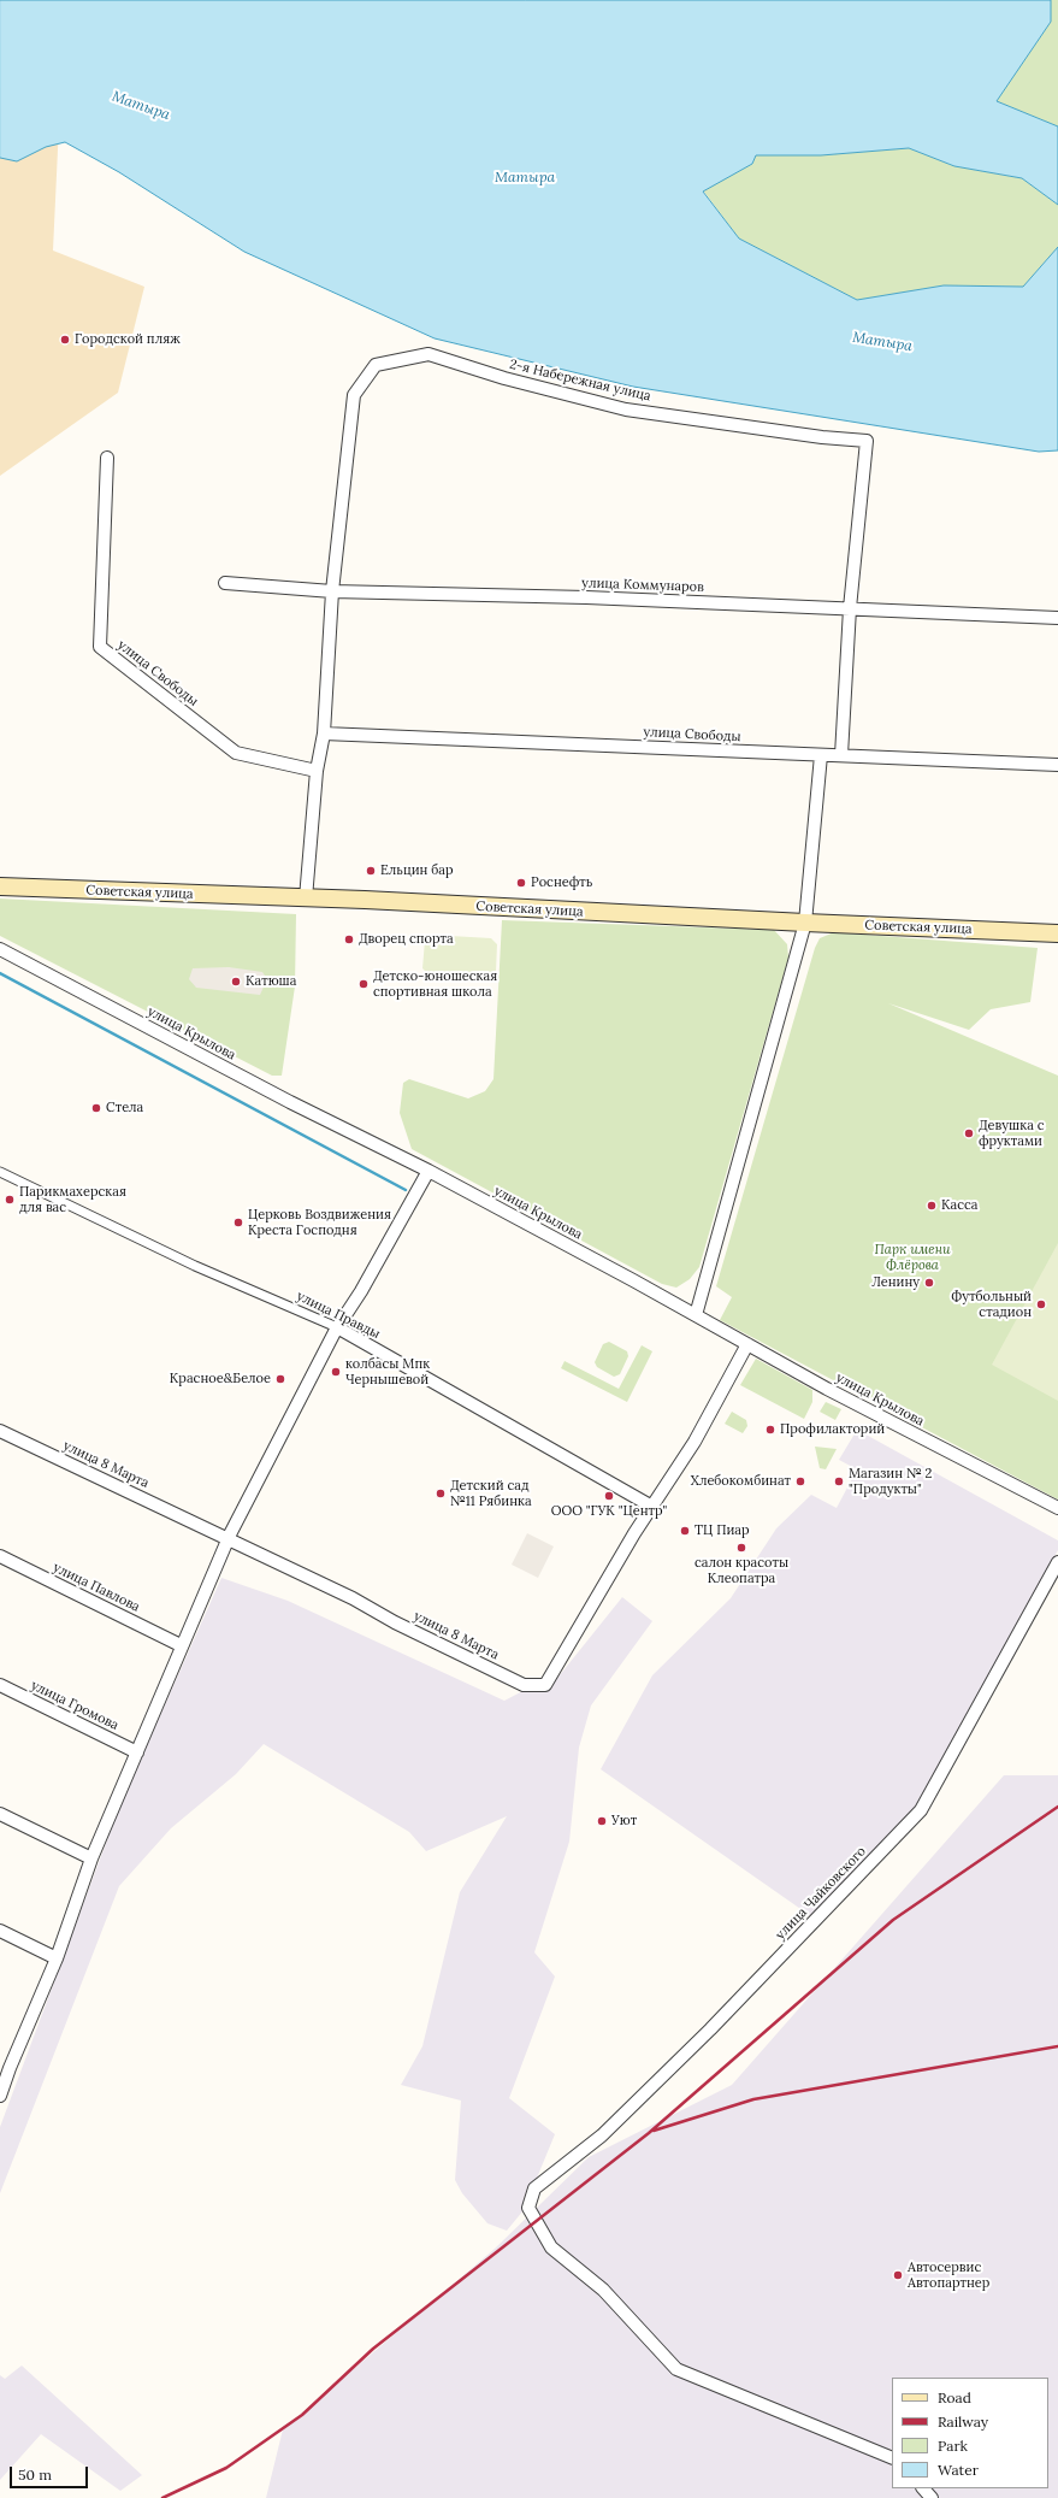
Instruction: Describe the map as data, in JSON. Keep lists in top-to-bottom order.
{
  "streets": {
    "main road": ["Советская улица"],
    "street": [
      "2-я Набережная улица",
      "улица Коммунаров",
      "улица Свободы",
      "улица Крылова",
      "улица Правды",
      "улица 8 Марта",
      "улица Павлова",
      "улица Громова",
      "улица Чайковского"
    ]
  },
  "crossings": [
    ["2-я Набережная улица", "улица Коммунаров"],
    ["улица Крылова", "улица 8 Марта"],
    ["улица Правды", "улица 8 Марта"]
  ],
  "water": ["Матыра"],
  "parks": ["Парк имени Флёрова"],
  "places": [
    "Городской пляж",
    "Ельцин бар",
    "Роснефть",
    "Дворец спорта",
    "Катюша",
    "Детско-юношеская спортивная школа",
    "Стела",
    "Девушка с фруктами",
    "Парикмахерская для вас",
    "Касса",
    "Церковь Воздвижения Креста Господня",
    "Ленину",
    "Футбольный стадион",
    "колбасы Мпк Чернышевой",
    "Красное&Белое",
    "Профилакторий",
    "Хлебокомбинат",
    "Магазин № 2 \"Продукты\"",
    "Детский сад №11 Рябинка",
    "ООО \"ГУК \"Центр\"",
    "ТЦ Пиар",
    "салон красоты Клеопатра",
    "Уют",
    "Автосервис Автопартнер"
  ],
  "legend": [
    "Road",
    "Railway",
    "Park",
    "Water"
  ],
  "scale_bar": "50 m"
}
